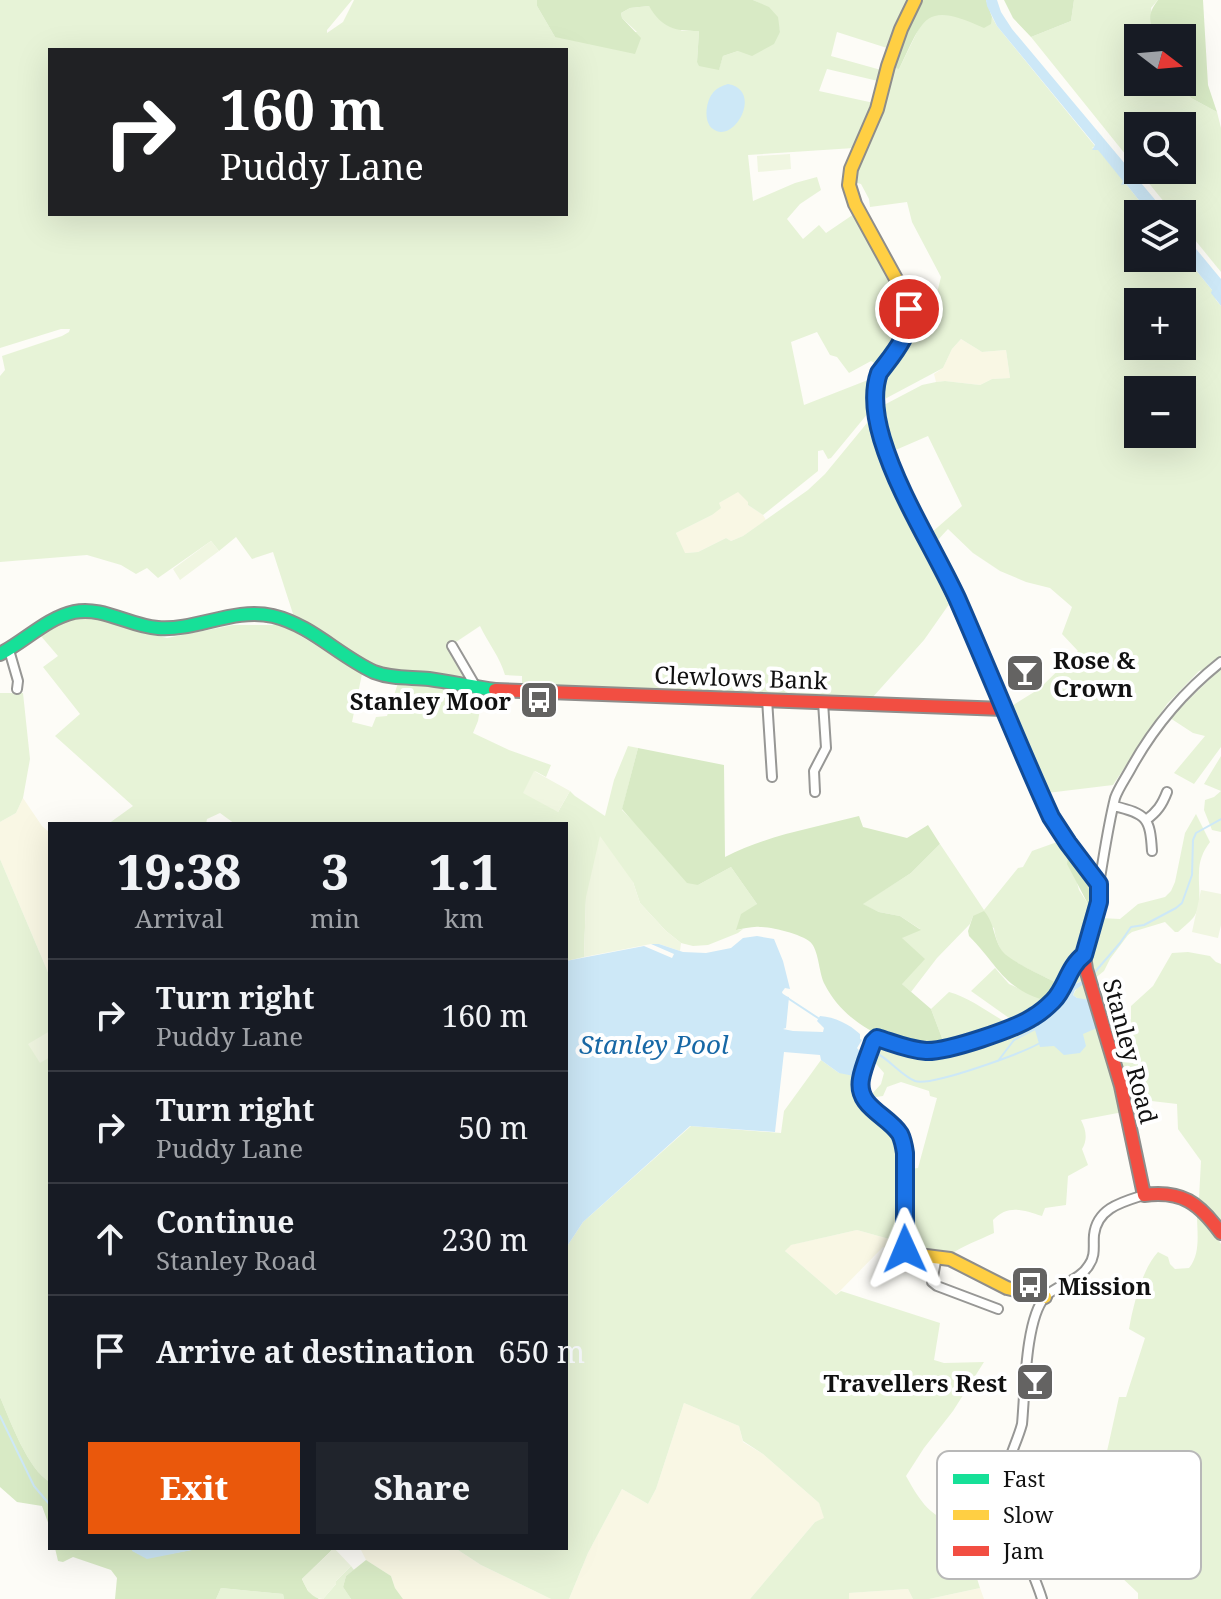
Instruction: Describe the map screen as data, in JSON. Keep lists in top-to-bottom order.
{
  "streets": {
    "street": ["Clewlows Bank", "Stanley Road"]
  },
  "water": ["Stanley Pool"],
  "places": {
    "bar": ["Rose & Crown", "Travellers Rest"],
    "bus stop": ["Stanley Moor", "Mission"]
  },
  "legend": ["Fast", "Slow", "Jam"],
  "north": "right",
  "page": {
    "map_buttons": ["+", "−"],
    "turn": ["160 m", "Puddy Lane"],
    "eta": [
      "19:38",
      "Arrival",
      "3",
      "min",
      "1.1",
      "km"
    ],
    "list": [
      {
        "name": "Turn right",
        "note": "Puddy Lane",
        "value": "160 m"
      },
      {
        "name": "Turn right",
        "note": "Puddy Lane",
        "value": "50 m"
      },
      {
        "name": "Continue",
        "note": "Stanley Road",
        "value": "230 m"
      },
      {
        "name": "Arrive at destination",
        "value": "650 m"
      }
    ],
    "buttons": ["Exit", "Share"]
  }
}
